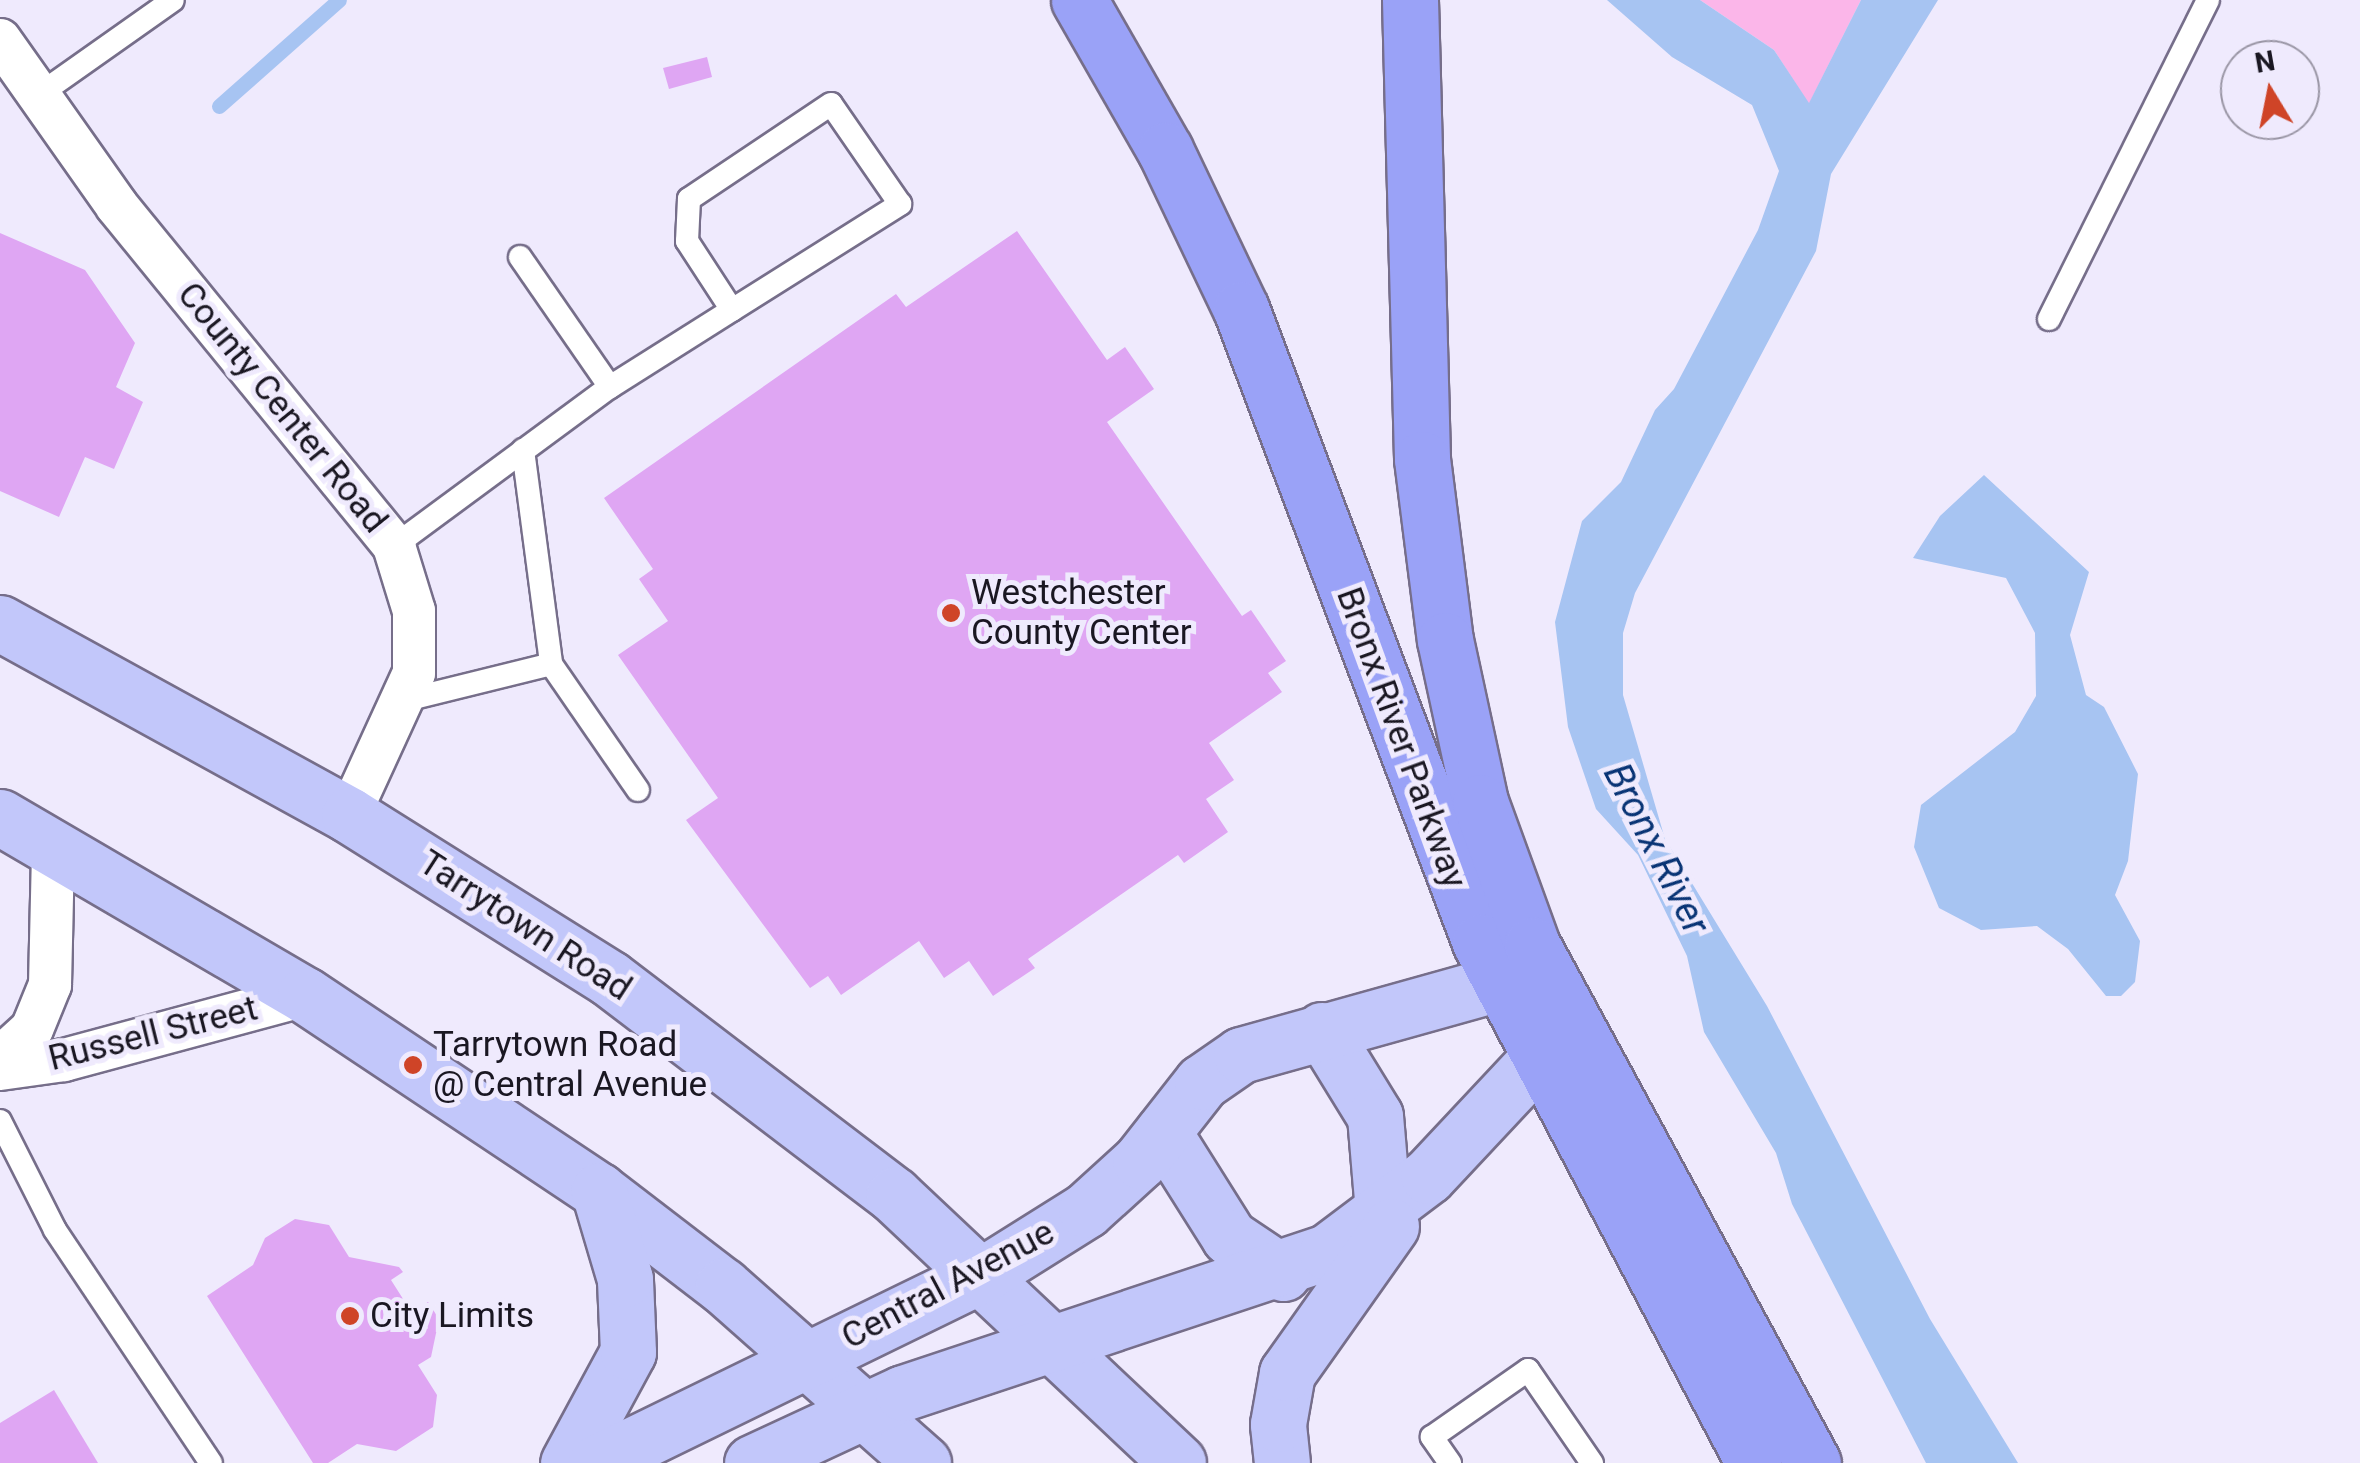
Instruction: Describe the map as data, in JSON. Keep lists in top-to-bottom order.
{
  "streets": {
    "highway": ["Bronx River Parkway"],
    "main road": ["Tarrytown Road", "Central Avenue"],
    "street": ["County Center Road", "Russell Street"]
  },
  "crossings": [
    ["County Center Road", "Tarrytown Road"],
    ["Bronx River Parkway", "Central Avenue"],
    ["Tarrytown Road", "Central Avenue"]
  ],
  "water": ["Bronx River"],
  "places": ["Westchester County Center", "Tarrytown Road @ Central Avenue", "City Limits"],
  "north": "top"
}
